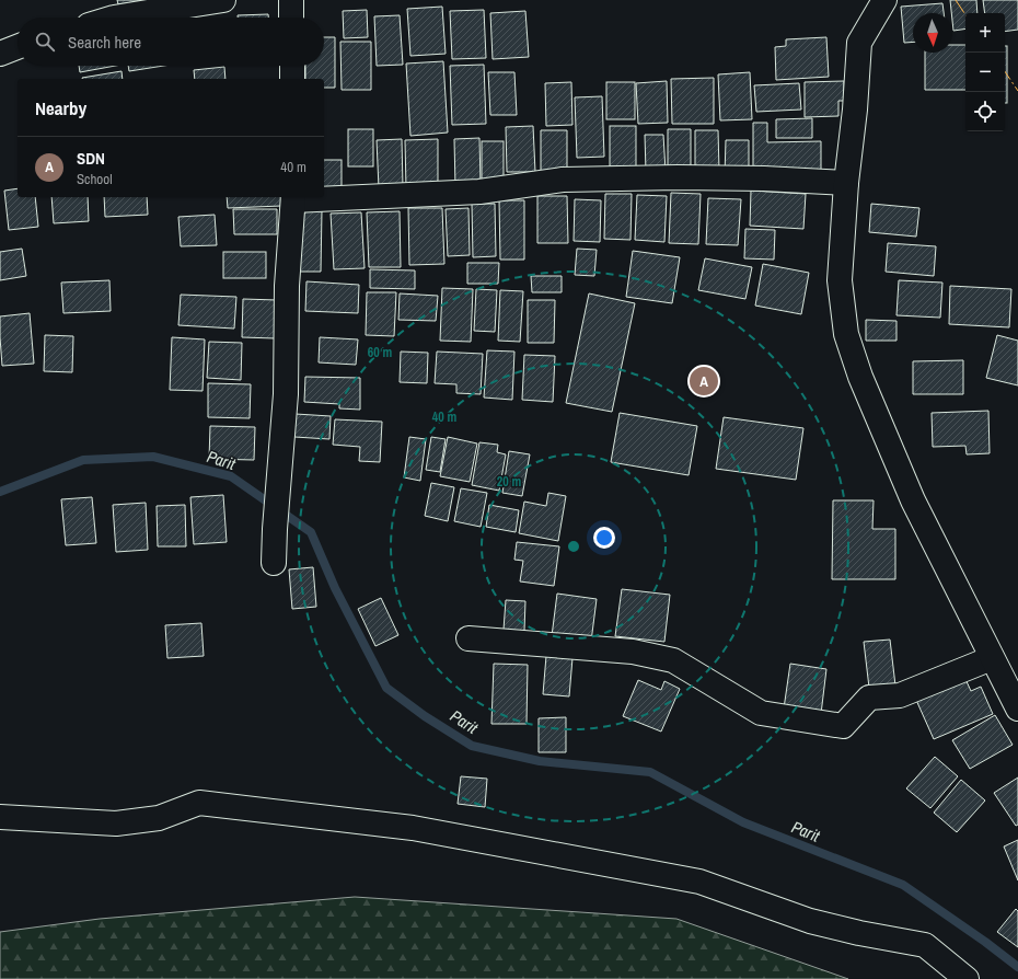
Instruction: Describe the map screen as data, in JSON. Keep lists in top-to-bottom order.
{
  "water": ["Parit"],
  "north": "bottom",
  "page": {
    "map_buttons": ["+", "−"],
    "search": "Search here",
    "heading": "Nearby",
    "list": [
      {
        "mark": "A",
        "name": "SDN",
        "note": "School",
        "value": "40 m"
      }
    ],
    "pins": "A"
  },
  "rings": ["60 m", "40 m", "20 m"]
}
